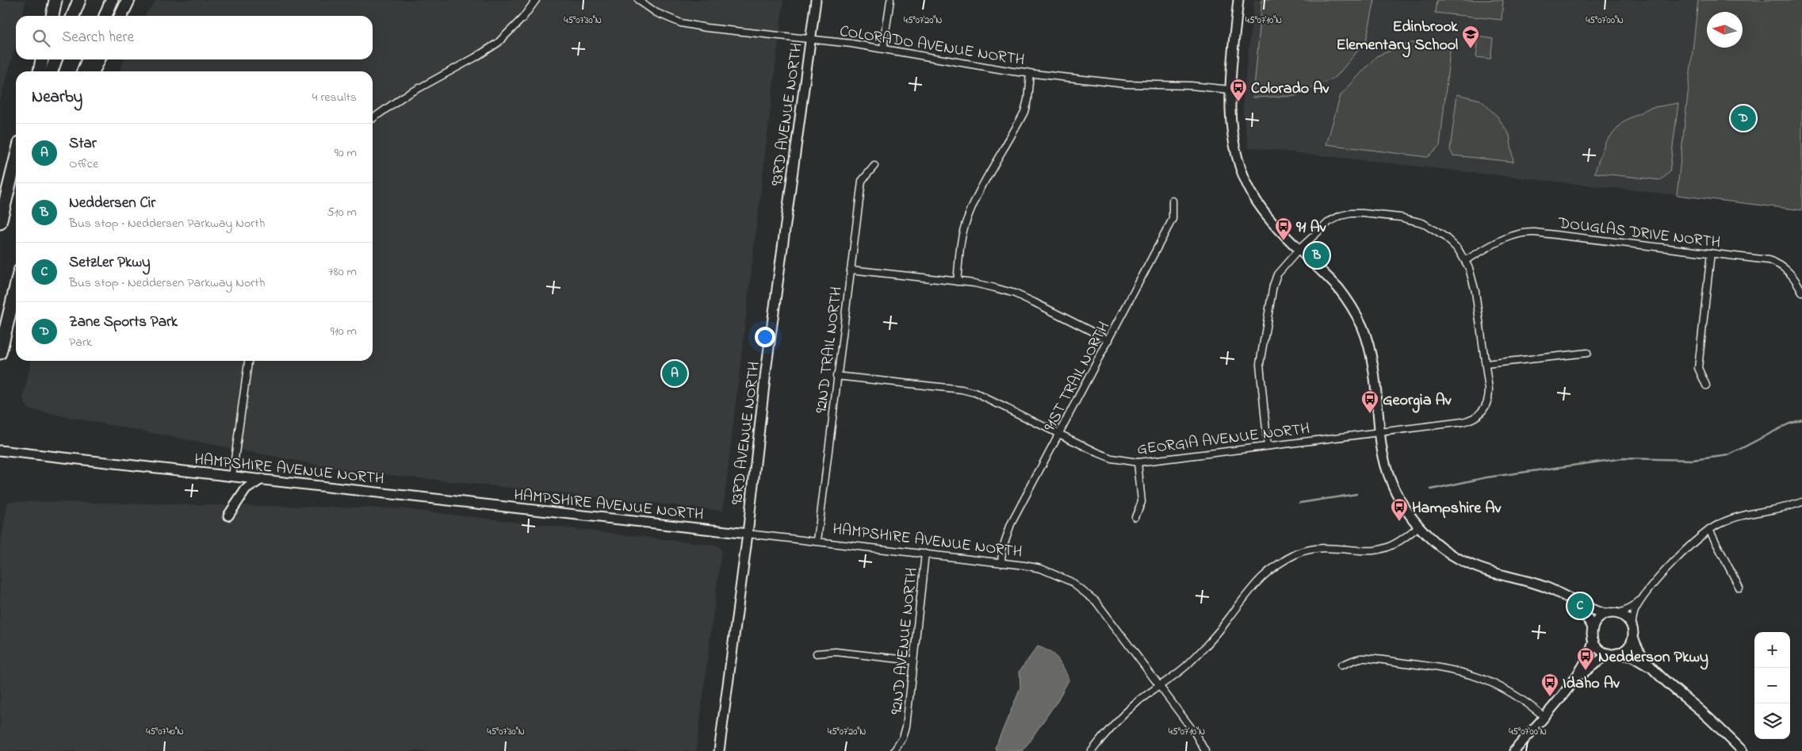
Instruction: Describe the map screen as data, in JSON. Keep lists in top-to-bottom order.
{
  "streets": {
    "street": [
      "COLORADO AVENUE NORTH",
      "93RD AVENUE NORTH",
      "DOUGLAS DRIVE NORTH",
      "92ND TRAIL NORTH",
      "91ST TRAIL NORTH",
      "GEORGIA AVENUE NORTH",
      "HAMPSHIRE AVENUE NORTH",
      "92ND AVENUE NORTH"
    ]
  },
  "crossings": [
    ["COLORADO AVENUE NORTH", "93RD AVENUE NORTH"],
    ["93RD AVENUE NORTH", "HAMPSHIRE AVENUE NORTH"],
    ["DOUGLAS DRIVE NORTH", "GEORGIA AVENUE NORTH"],
    ["92ND TRAIL NORTH", "GEORGIA AVENUE NORTH"],
    ["92ND TRAIL NORTH", "HAMPSHIRE AVENUE NORTH"],
    ["91ST TRAIL NORTH", "GEORGIA AVENUE NORTH"],
    ["91ST TRAIL NORTH", "HAMPSHIRE AVENUE NORTH"],
    ["HAMPSHIRE AVENUE NORTH", "92ND AVENUE NORTH"]
  ],
  "places": {
    "school or university": ["Edinbrook Elementary School"],
    "bus stop": [
      "Colorado Av",
      "91 Av",
      "Georgia Av",
      "Hampshire Av",
      "Nedderson Pkwy",
      "Idaho Av"
    ]
  },
  "north": "left",
  "page": {
    "search": "Search here",
    "heading": ["Nearby", "4 results"],
    "pins": [
      "D",
      "B",
      "A",
      "C"
    ],
    "list": [
      {
        "mark": "A",
        "name": "Star",
        "note": "Office",
        "value": "90 m"
      },
      {
        "mark": "B",
        "name": "Neddersen Cir",
        "note": "Bus stop · Neddersen Parkway North",
        "value": "510 m"
      },
      {
        "mark": "C",
        "name": "SetzLer Pkwy",
        "note": "Bus stop · Neddersen Parkway North",
        "value": "780 m"
      },
      {
        "mark": "D",
        "name": "Zane Sports Park",
        "note": "Park",
        "value": "910 m"
      }
    ],
    "map_buttons": ["+", "−"]
  },
  "coordinates": [
    "45°07'30\"N",
    "45°07'20\"N",
    "45°07'10\"N",
    "45°07'00\"N",
    "45°07'40\"N"
  ]
}
